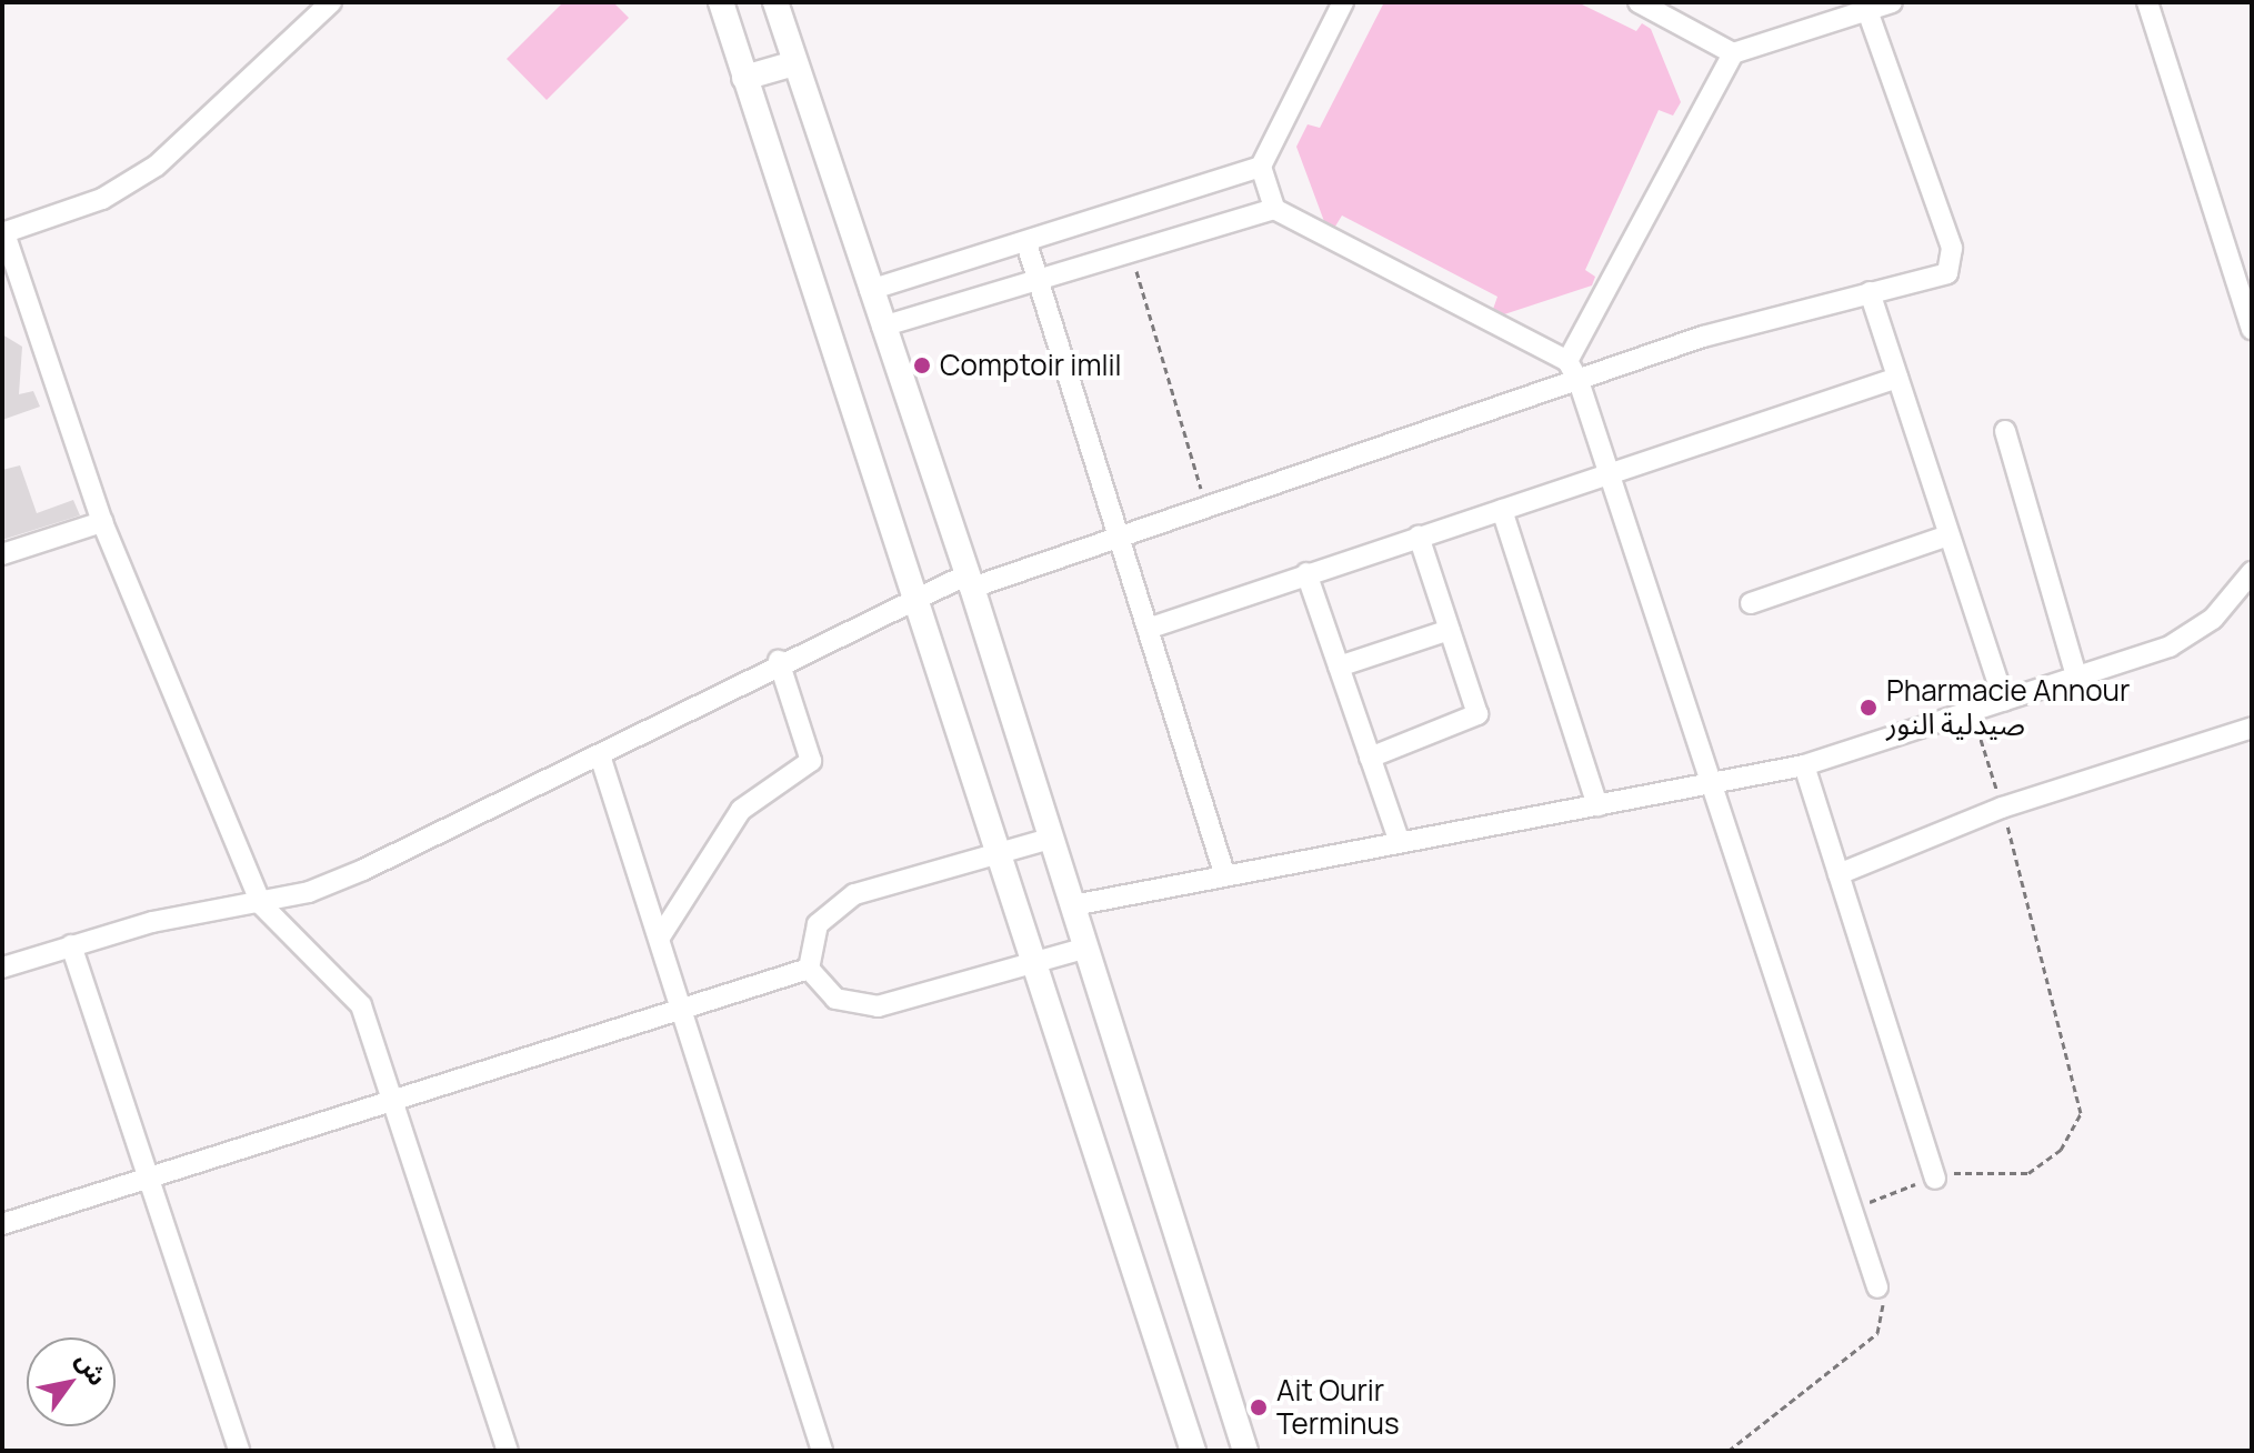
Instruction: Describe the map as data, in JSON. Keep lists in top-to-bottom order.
{
  "places": ["Comptoir imlil", "Pharmacie Annour صيدلية النور", "Ait Ourir Terminus"],
  "north": "top right"
}
